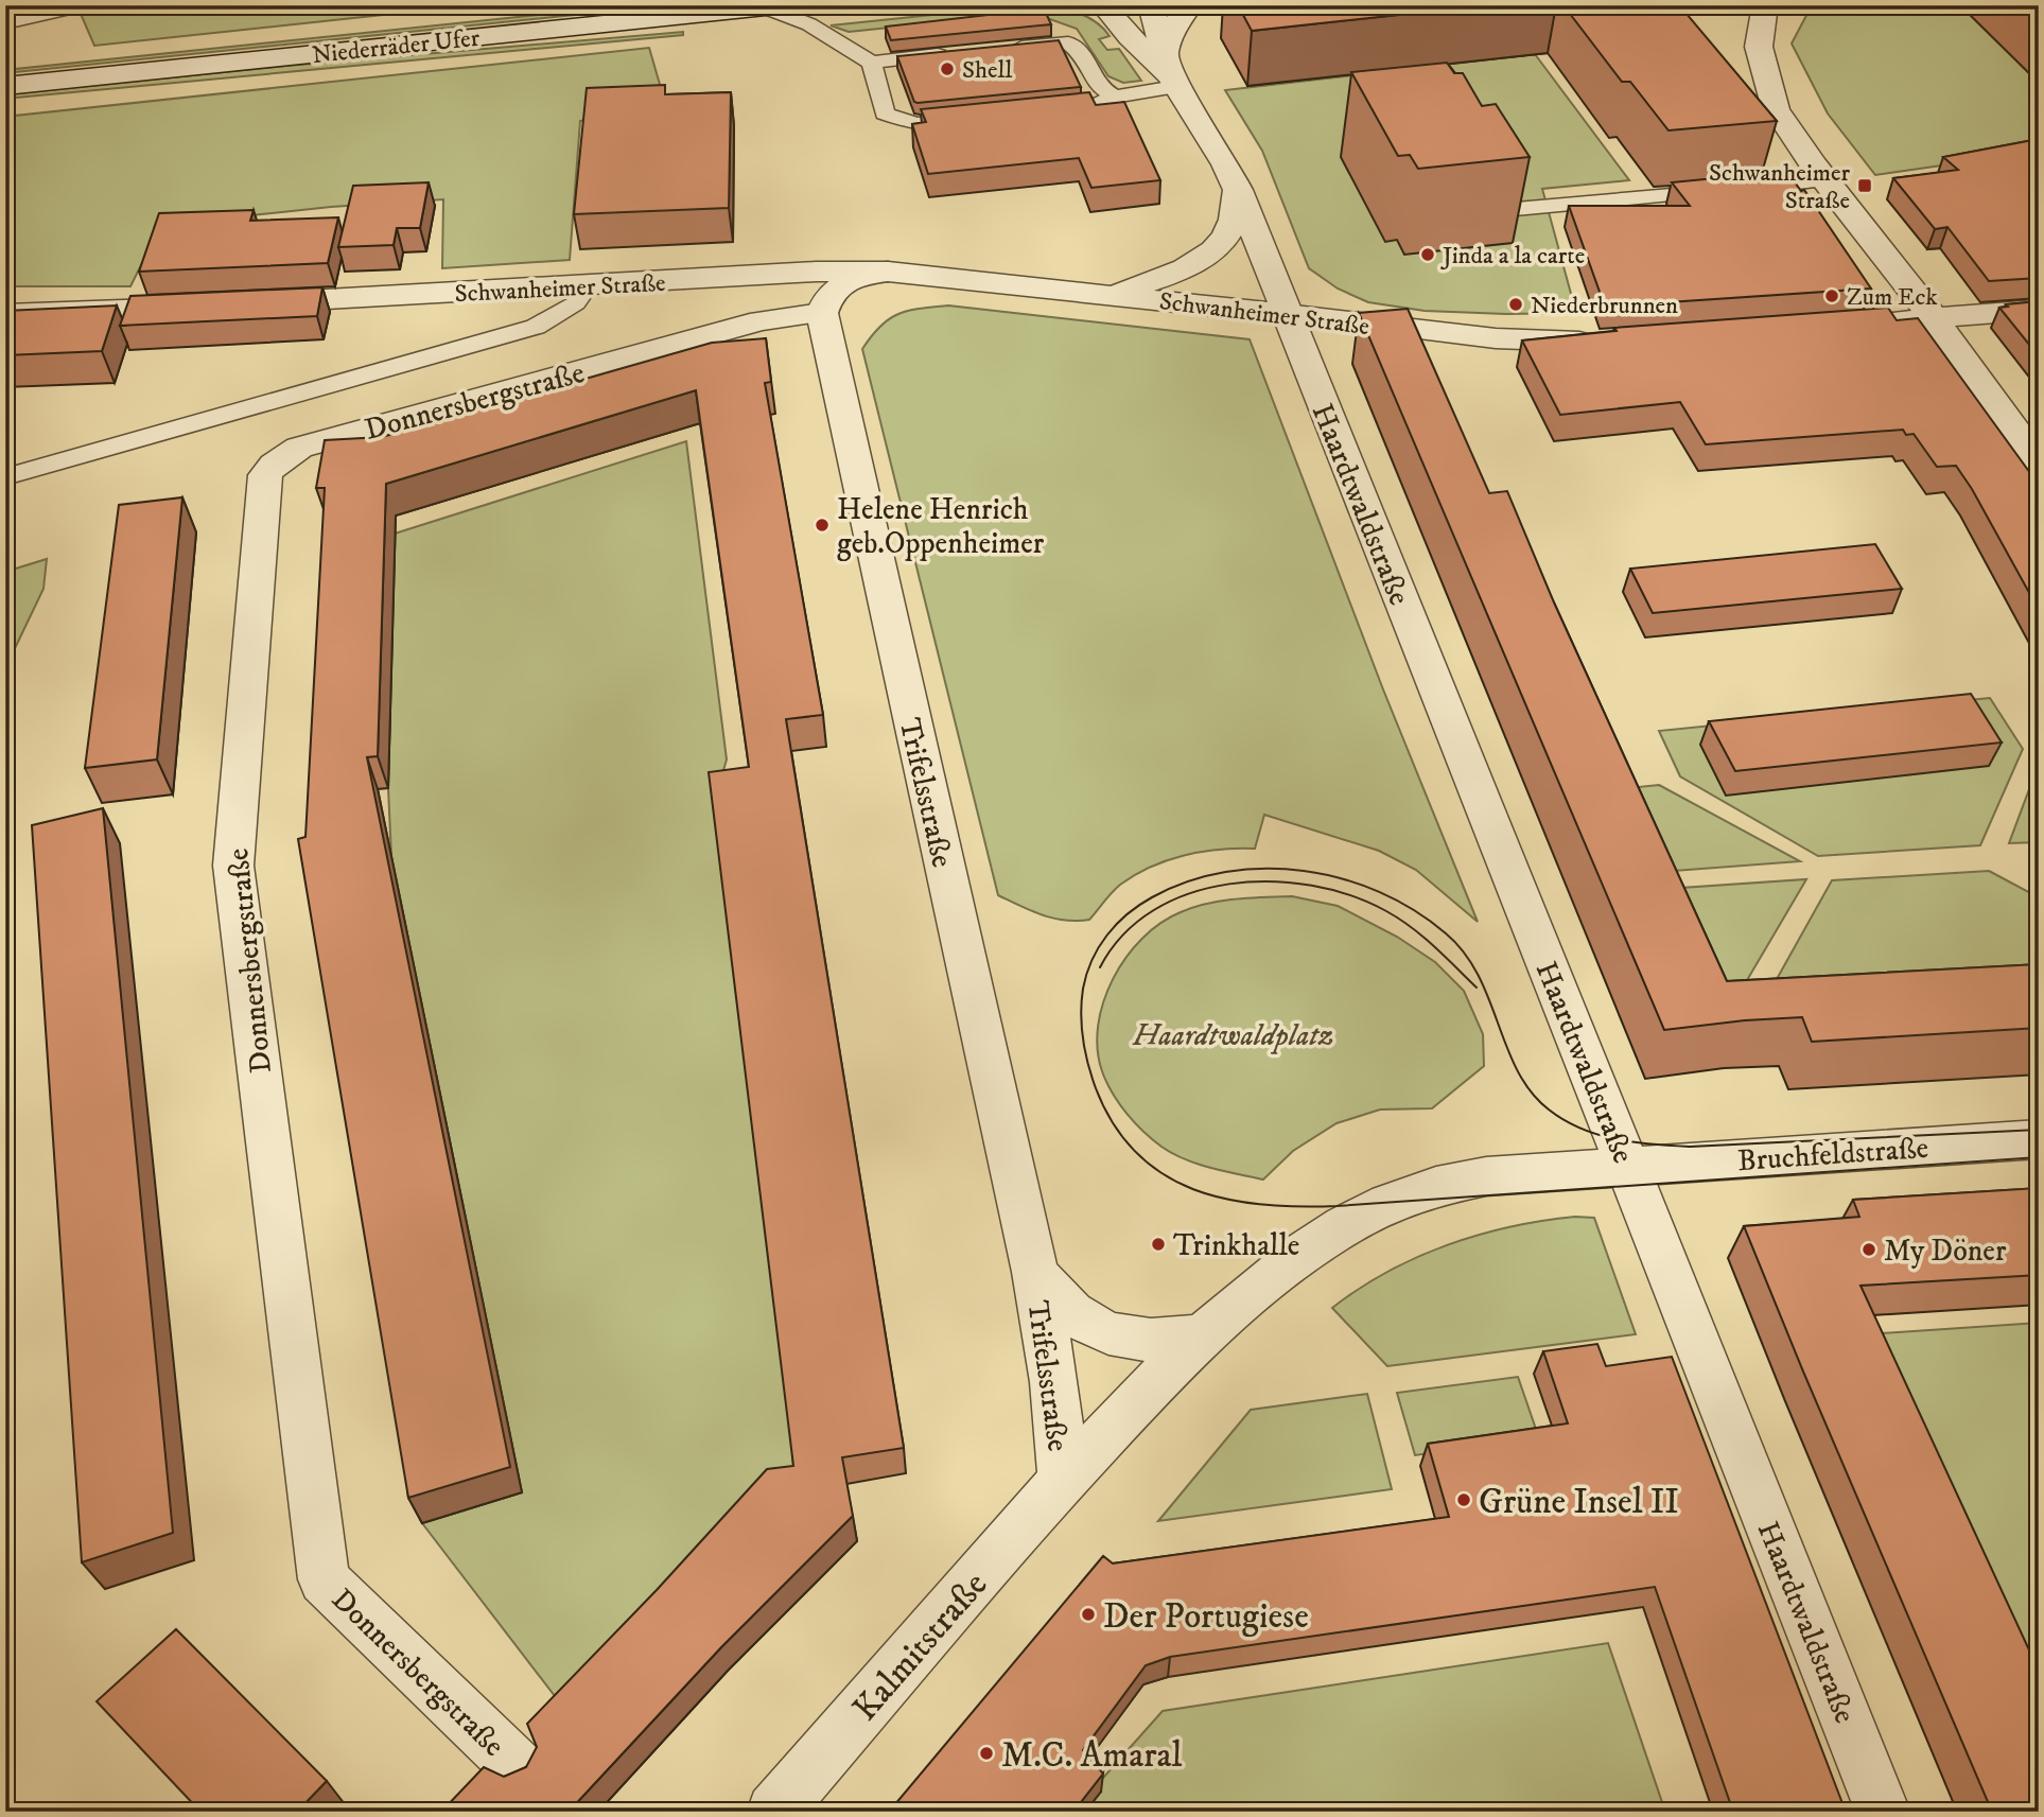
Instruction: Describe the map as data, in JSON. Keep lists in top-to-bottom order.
{
  "streets": {
    "street": [
      "Niederräder Ufer",
      "Schwanheimer Straße",
      "Donnersbergstraße",
      "Haardtwaldstraße",
      "Trifelsstraße",
      "Bruchfeldstraße",
      "Kalmitstraße"
    ]
  },
  "crossings": [
    ["Schwanheimer Straße", "Donnersbergstraße"],
    ["Schwanheimer Straße", "Haardtwaldstraße"],
    ["Donnersbergstraße", "Trifelsstraße"],
    ["Haardtwaldstraße", "Bruchfeldstraße"],
    ["Trifelsstraße", "Kalmitstraße"]
  ],
  "parks": ["Haardtwaldplatz"],
  "places": {
    "other": [
      "Shell",
      "Jinda a la carte",
      "Zum Eck",
      "Niederbrunnen",
      "Helene Henrich geb.Oppenheimer",
      "Trinkhalle",
      "My Döner",
      "Grüne Insel II",
      "Der Portugiese",
      "M.C. Amaral"
    ],
    "transit": ["Schwanheimer Straße"]
  }
}
